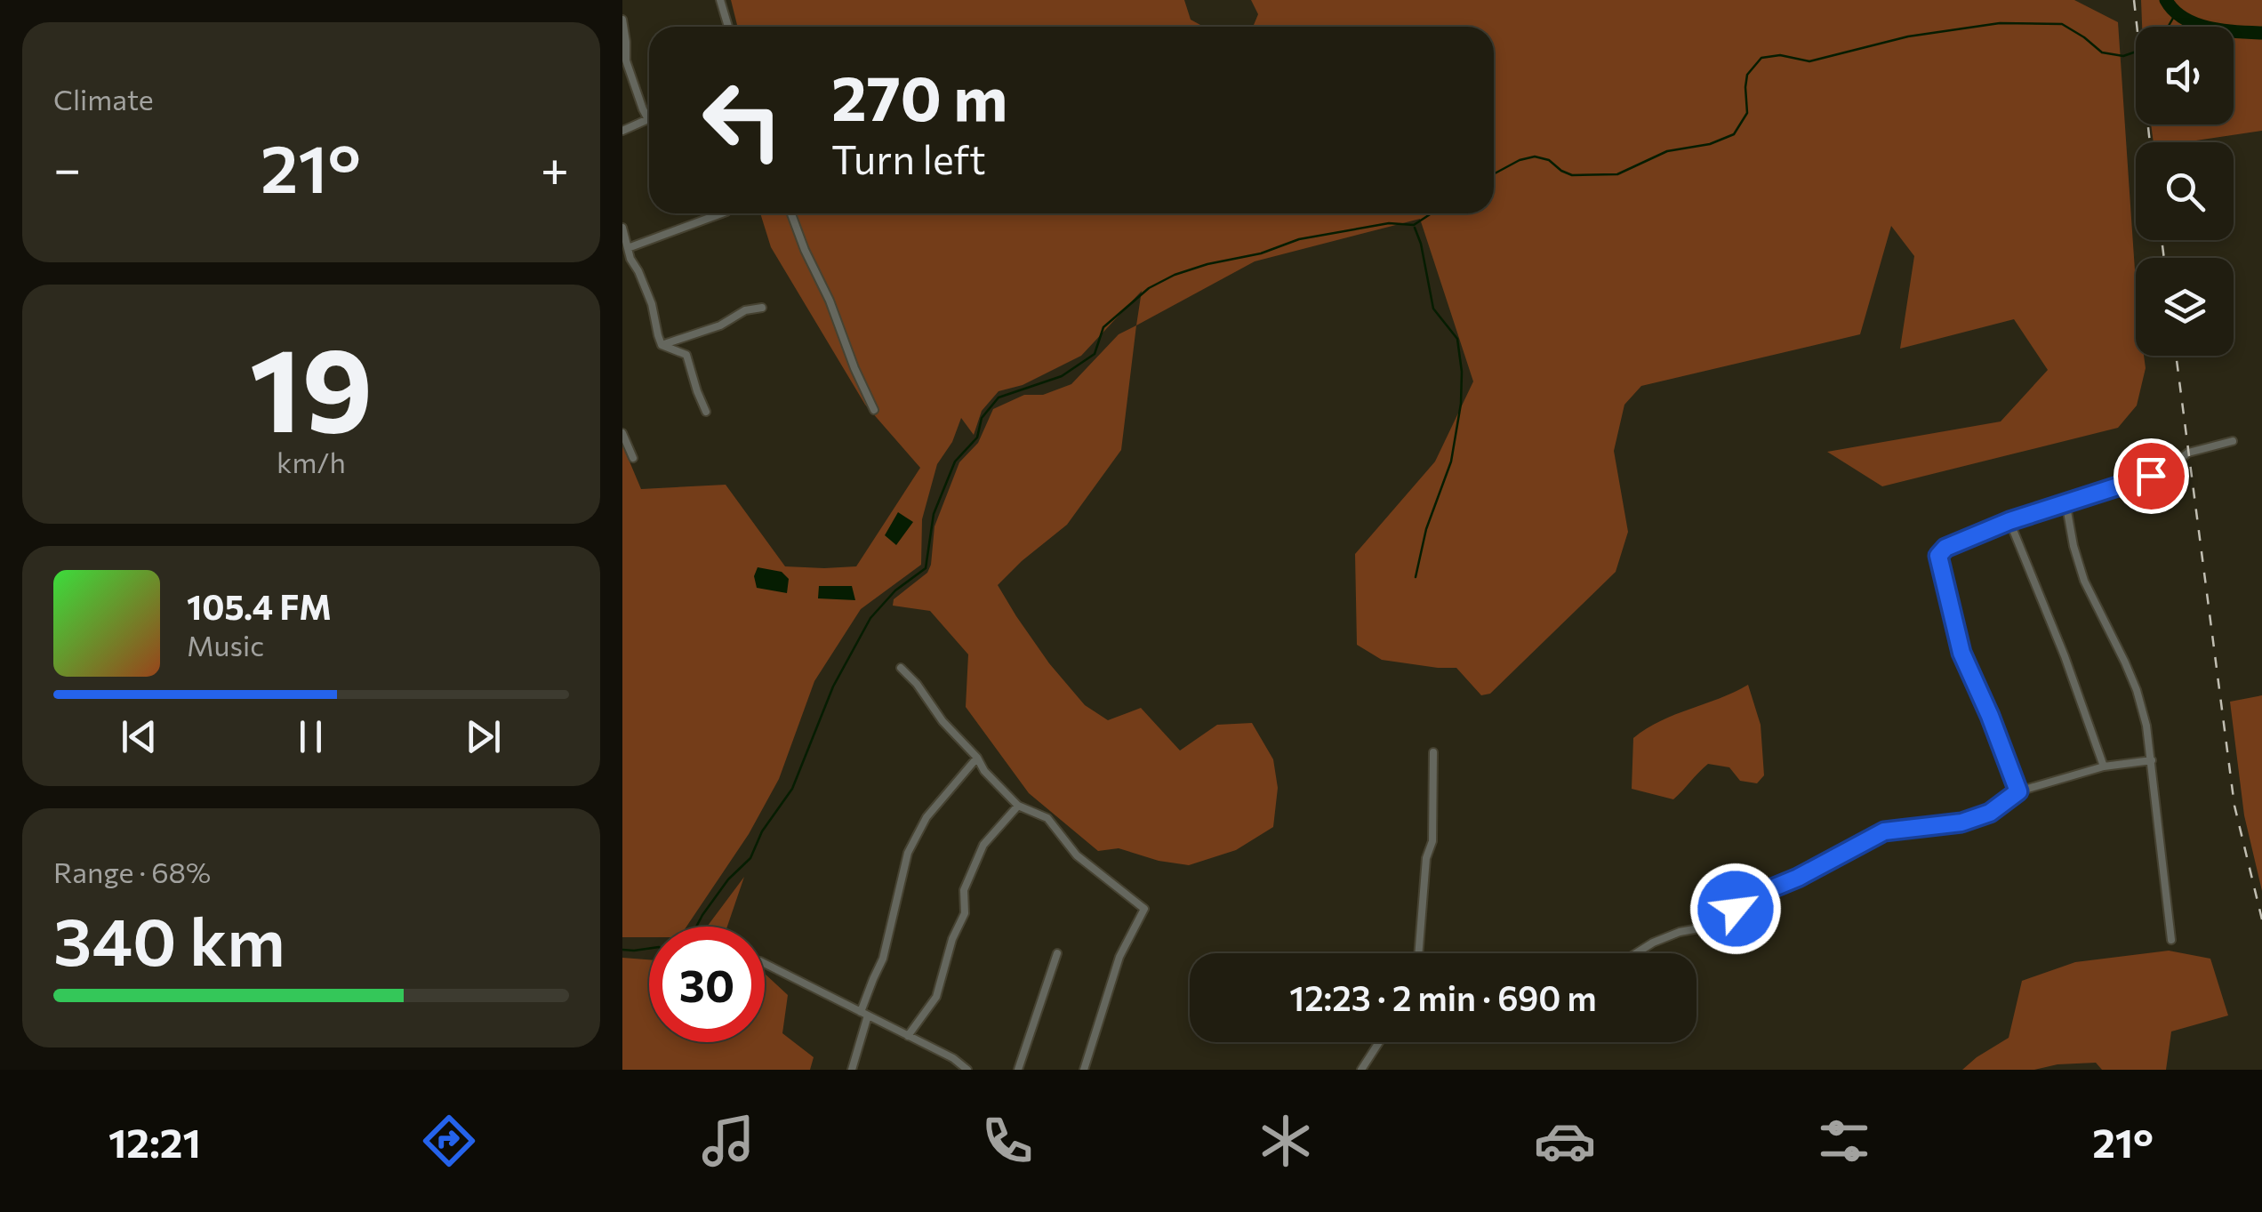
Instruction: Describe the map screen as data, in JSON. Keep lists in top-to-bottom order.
{
  "page": {
    "tile": [
      "Climate",
      ["19", "km/h"],
      ["Range · 68%", "340 km"]
    ],
    "turn": ["270 m", "Turn left"],
    "heat": ["−", "21°", "+"],
    "song": ["105.4 FM", "Music"],
    "limit": "30",
    "trip": "12:23 · 2 min · 690 m",
    "tabs": ["12:21", "21°"]
  }
}
